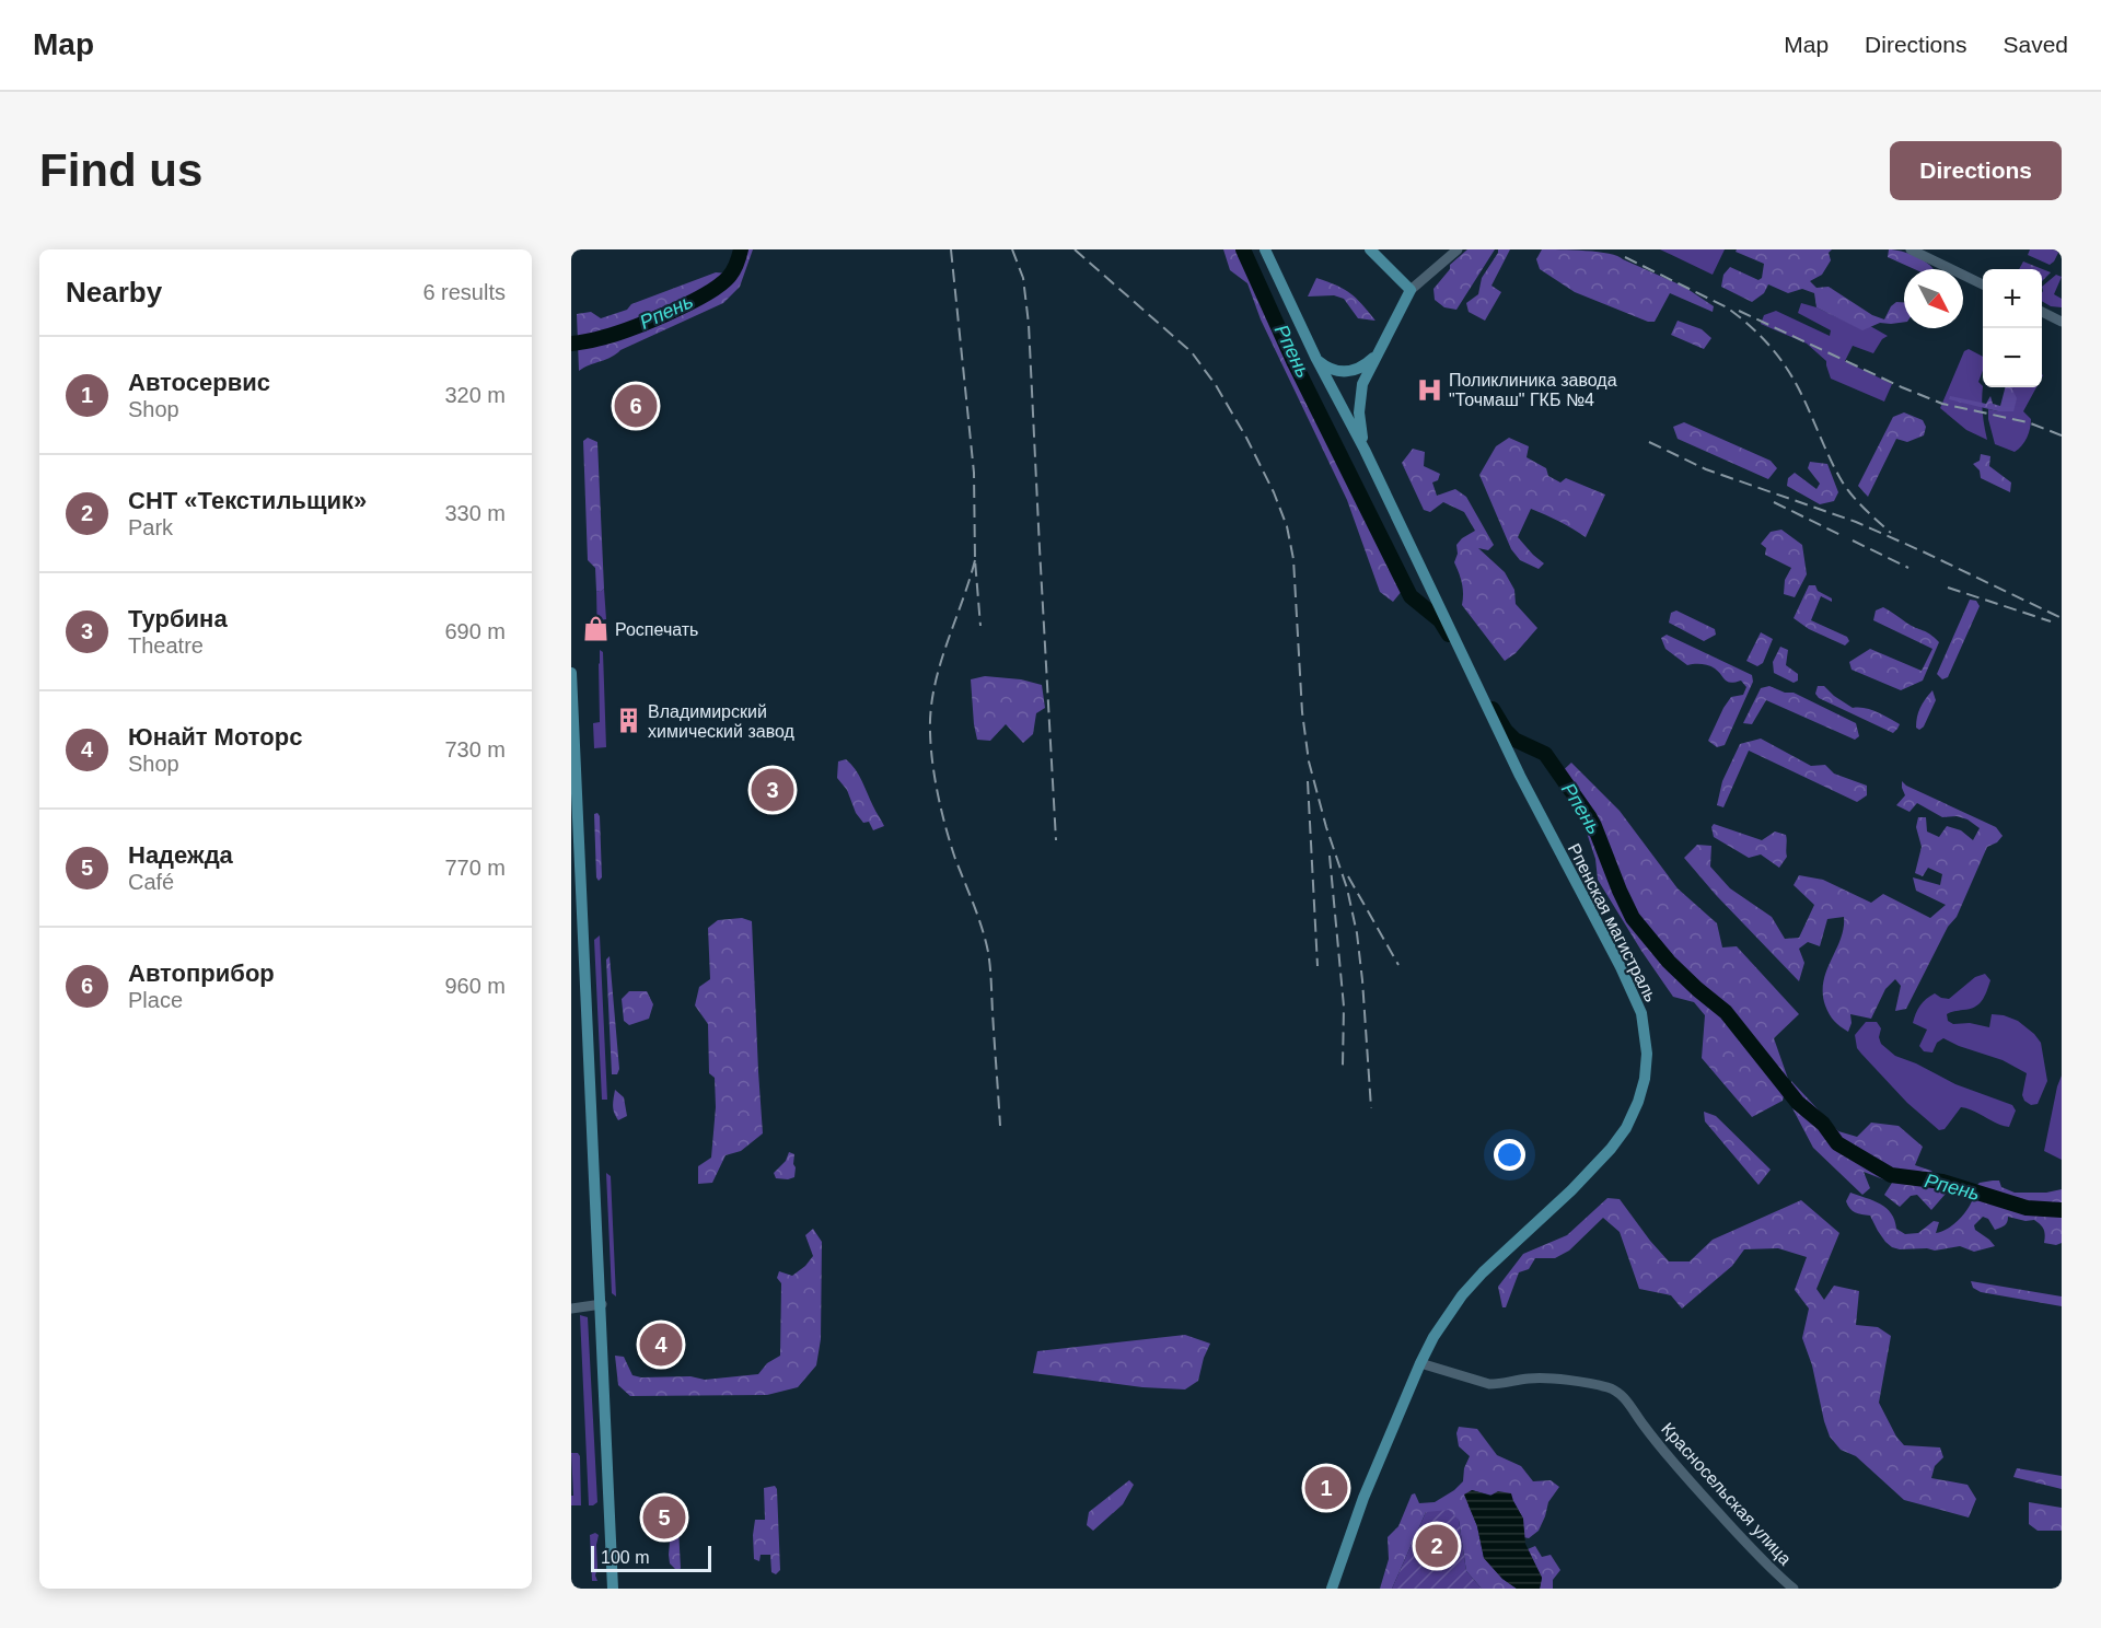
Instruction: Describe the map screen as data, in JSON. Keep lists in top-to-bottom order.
{
  "streets": {
    "main road": ["Рпенская магистраль"],
    "street": ["Красносельская улица"]
  },
  "crossings": [
    ["Рпенская магистраль", "Красносельская улица"]
  ],
  "water": ["Рпень"],
  "places": {
    "hospital": ["Поликлиника завода \"Точмаш\" ГКБ №4"],
    "shop": ["Роспечать"],
    "building": ["Владимирский химический завод"]
  },
  "scale_bar": "100 m",
  "north": "bottom right",
  "page": {
    "header": "Map",
    "nav": ["Map", "Directions", "Saved"],
    "buttons": "Directions",
    "title": "Find us",
    "heading": ["Nearby", "6 results"],
    "map_buttons": ["+", "−"],
    "list": [
      {
        "mark": "1",
        "name": "Автосервис",
        "note": "Shop",
        "value": "320 m"
      },
      {
        "mark": "2",
        "name": "СНТ «Текстильщик»",
        "note": "Park",
        "value": "330 m"
      },
      {
        "mark": "3",
        "name": "Турбина",
        "note": "Theatre",
        "value": "690 m"
      },
      {
        "mark": "4",
        "name": "Юнайт Моторс",
        "note": "Shop",
        "value": "730 m"
      },
      {
        "mark": "5",
        "name": "Надежда",
        "note": "Café",
        "value": "770 m"
      },
      {
        "mark": "6",
        "name": "Автоприбор",
        "note": "Place",
        "value": "960 m"
      }
    ],
    "pins": [
      "6",
      "3",
      "4",
      "1",
      "5",
      "2"
    ],
    "scale": "100 m"
  }
}
